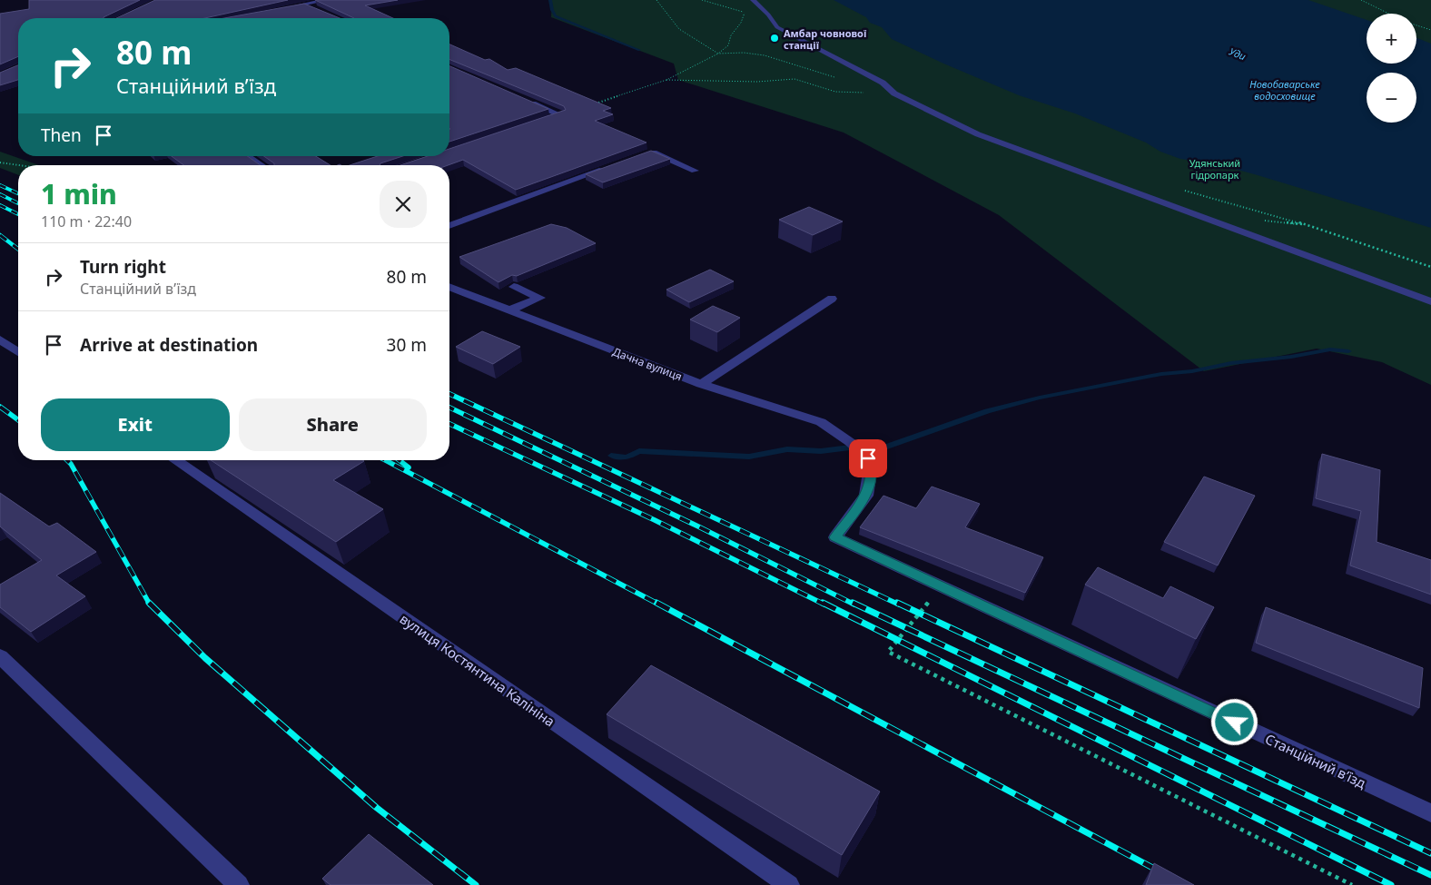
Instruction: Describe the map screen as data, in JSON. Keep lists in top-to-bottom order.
{
  "streets": {
    "street": ["Дачна вулиця", "вулиця Костянтина Калініна", "Станційний в’їзд"]
  },
  "crossings": [
    ["Дачна вулиця", "Станційний в’їзд"]
  ],
  "water": ["Уди", "Новобаварське водосховище"],
  "parks": ["Удянський гідропарк"],
  "places": ["Амбар човнової станції"],
  "page": {
    "map_buttons": ["+", "−"],
    "turn": ["80 m", "Станційний в’їзд"],
    "then": "Then",
    "heading": ["1 min", "110 m · 22:40"],
    "list": [
      {
        "name": "Turn right",
        "note": "Станційний в’їзд",
        "value": "80 m"
      },
      {
        "name": "Arrive at destination",
        "value": "30 m"
      }
    ],
    "buttons": ["Exit", "Share"]
  }
}
